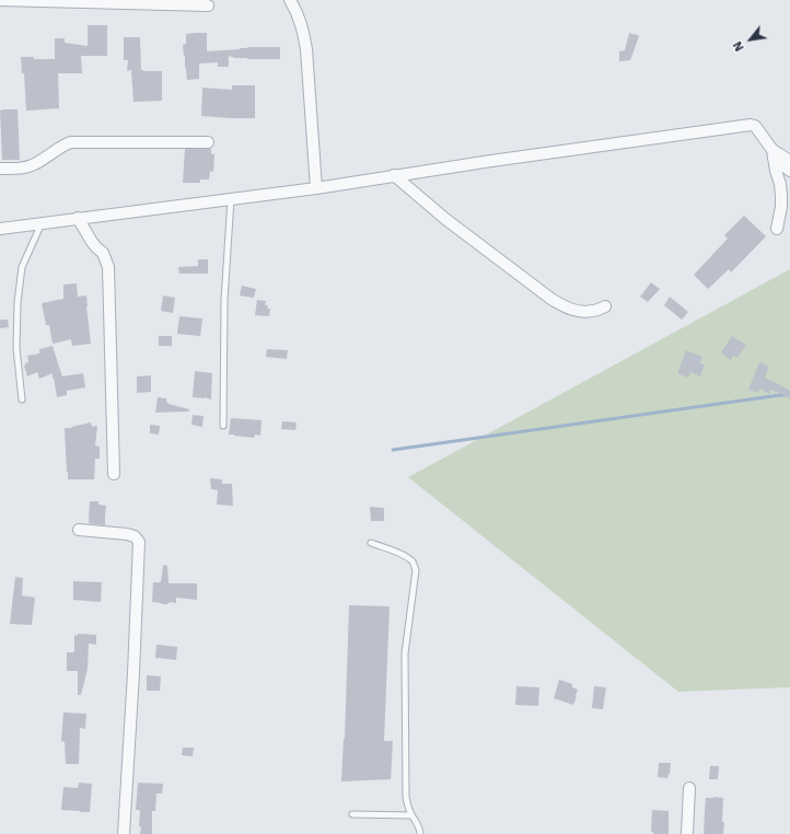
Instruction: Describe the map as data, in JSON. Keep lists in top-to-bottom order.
{
  "north": "bottom left"
}
